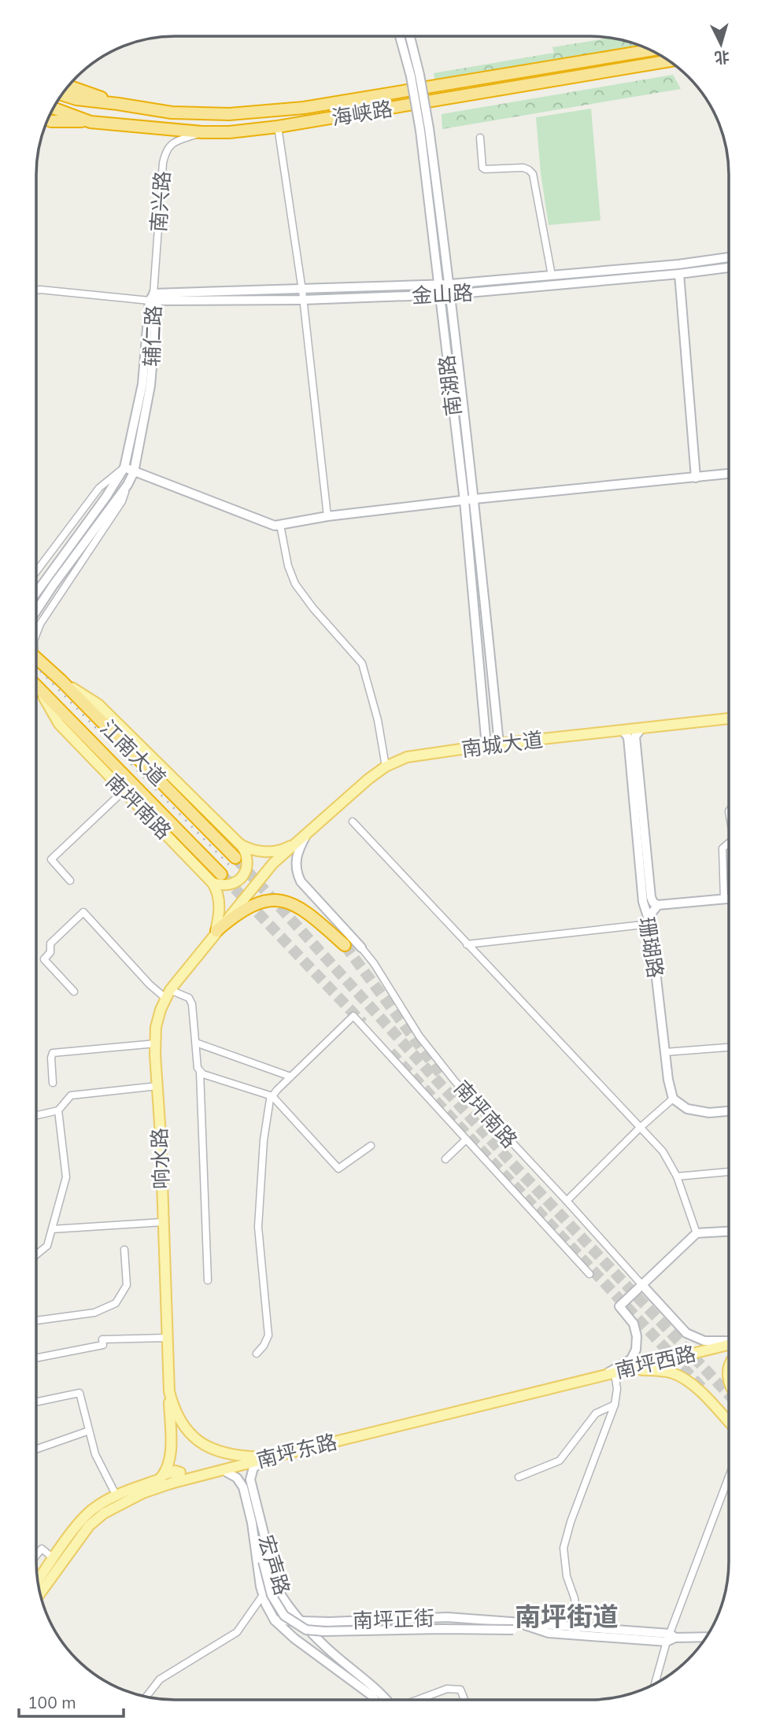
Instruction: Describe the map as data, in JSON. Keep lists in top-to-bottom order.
{
  "streets": {
    "highway": ["海峡路", "江南大道"],
    "main road": [
      "金山路",
      "辅仁路",
      "南湖路",
      "南城大道",
      "南坪南路",
      "珊瑚路",
      "响水路",
      "南坪西路",
      "南坪东路",
      "宏声路",
      "南坪正街"
    ],
    "street": ["南兴路"]
  },
  "crossings": [
    ["海峡路", "南兴路"],
    ["南兴路", "金山路"],
    ["南兴路", "辅仁路"],
    ["金山路", "辅仁路"],
    ["金山路", "南湖路"],
    ["南湖路", "南城大道"],
    ["南城大道", "南坪南路"],
    ["南城大道", "珊瑚路"],
    ["南城大道", "响水路"],
    ["江南大道", "南坪南路"],
    ["响水路", "南坪东路"],
    ["响水路", "宏声路"],
    ["南坪西路", "南坪东路"],
    ["南坪东路", "宏声路"],
    ["宏声路", "南坪正街"]
  ],
  "districts": ["南坪街道"],
  "scale_bar": "100 m",
  "north": "bottom"
}
